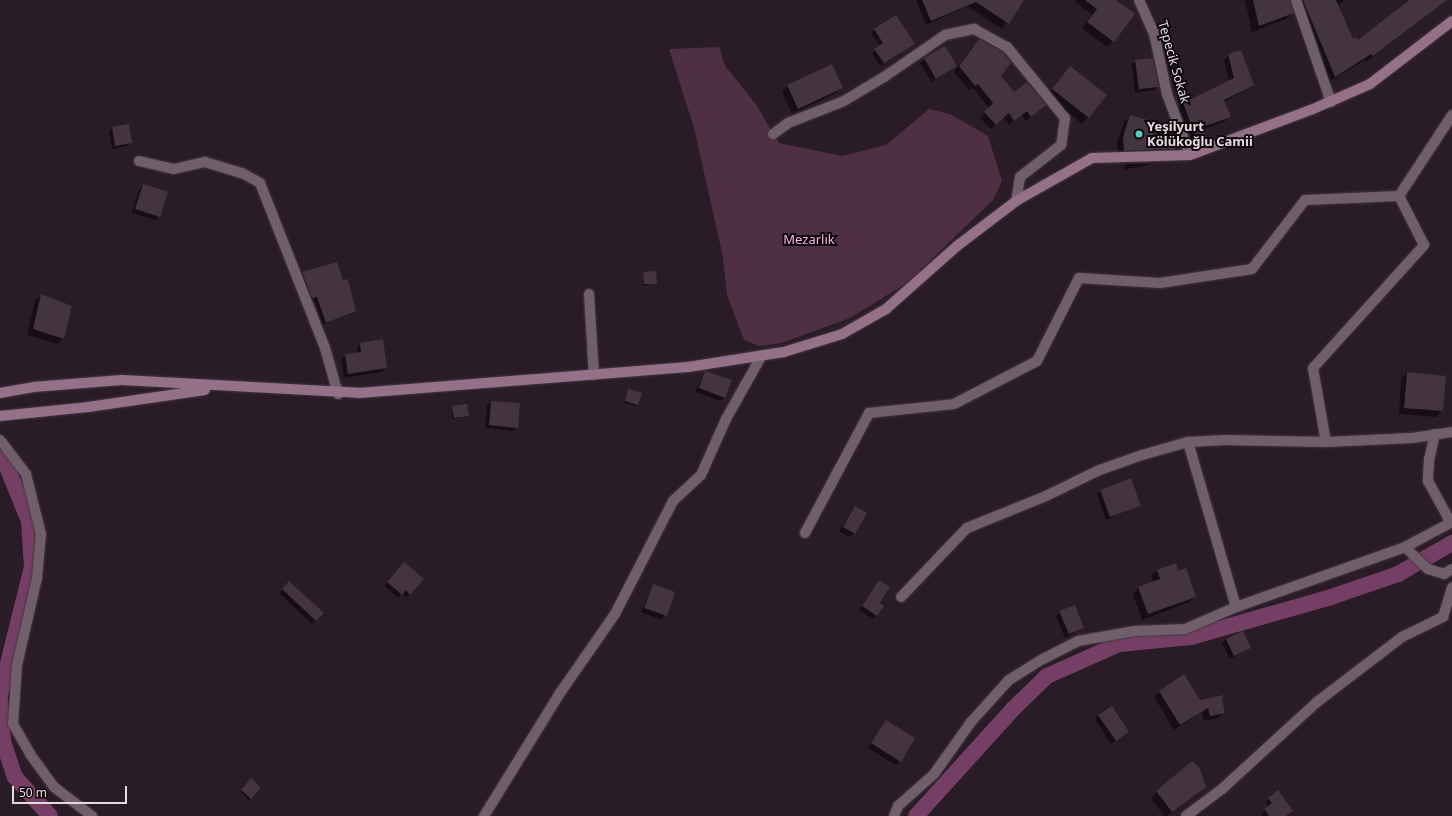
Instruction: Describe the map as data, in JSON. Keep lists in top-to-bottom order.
{
  "streets": {
    "street": ["Tepecik Sokak"]
  },
  "parks": ["Mezarlık"],
  "places": ["Yeşilyurt Kölükoğlu Camii"],
  "scale_bar": "50 m"
}
